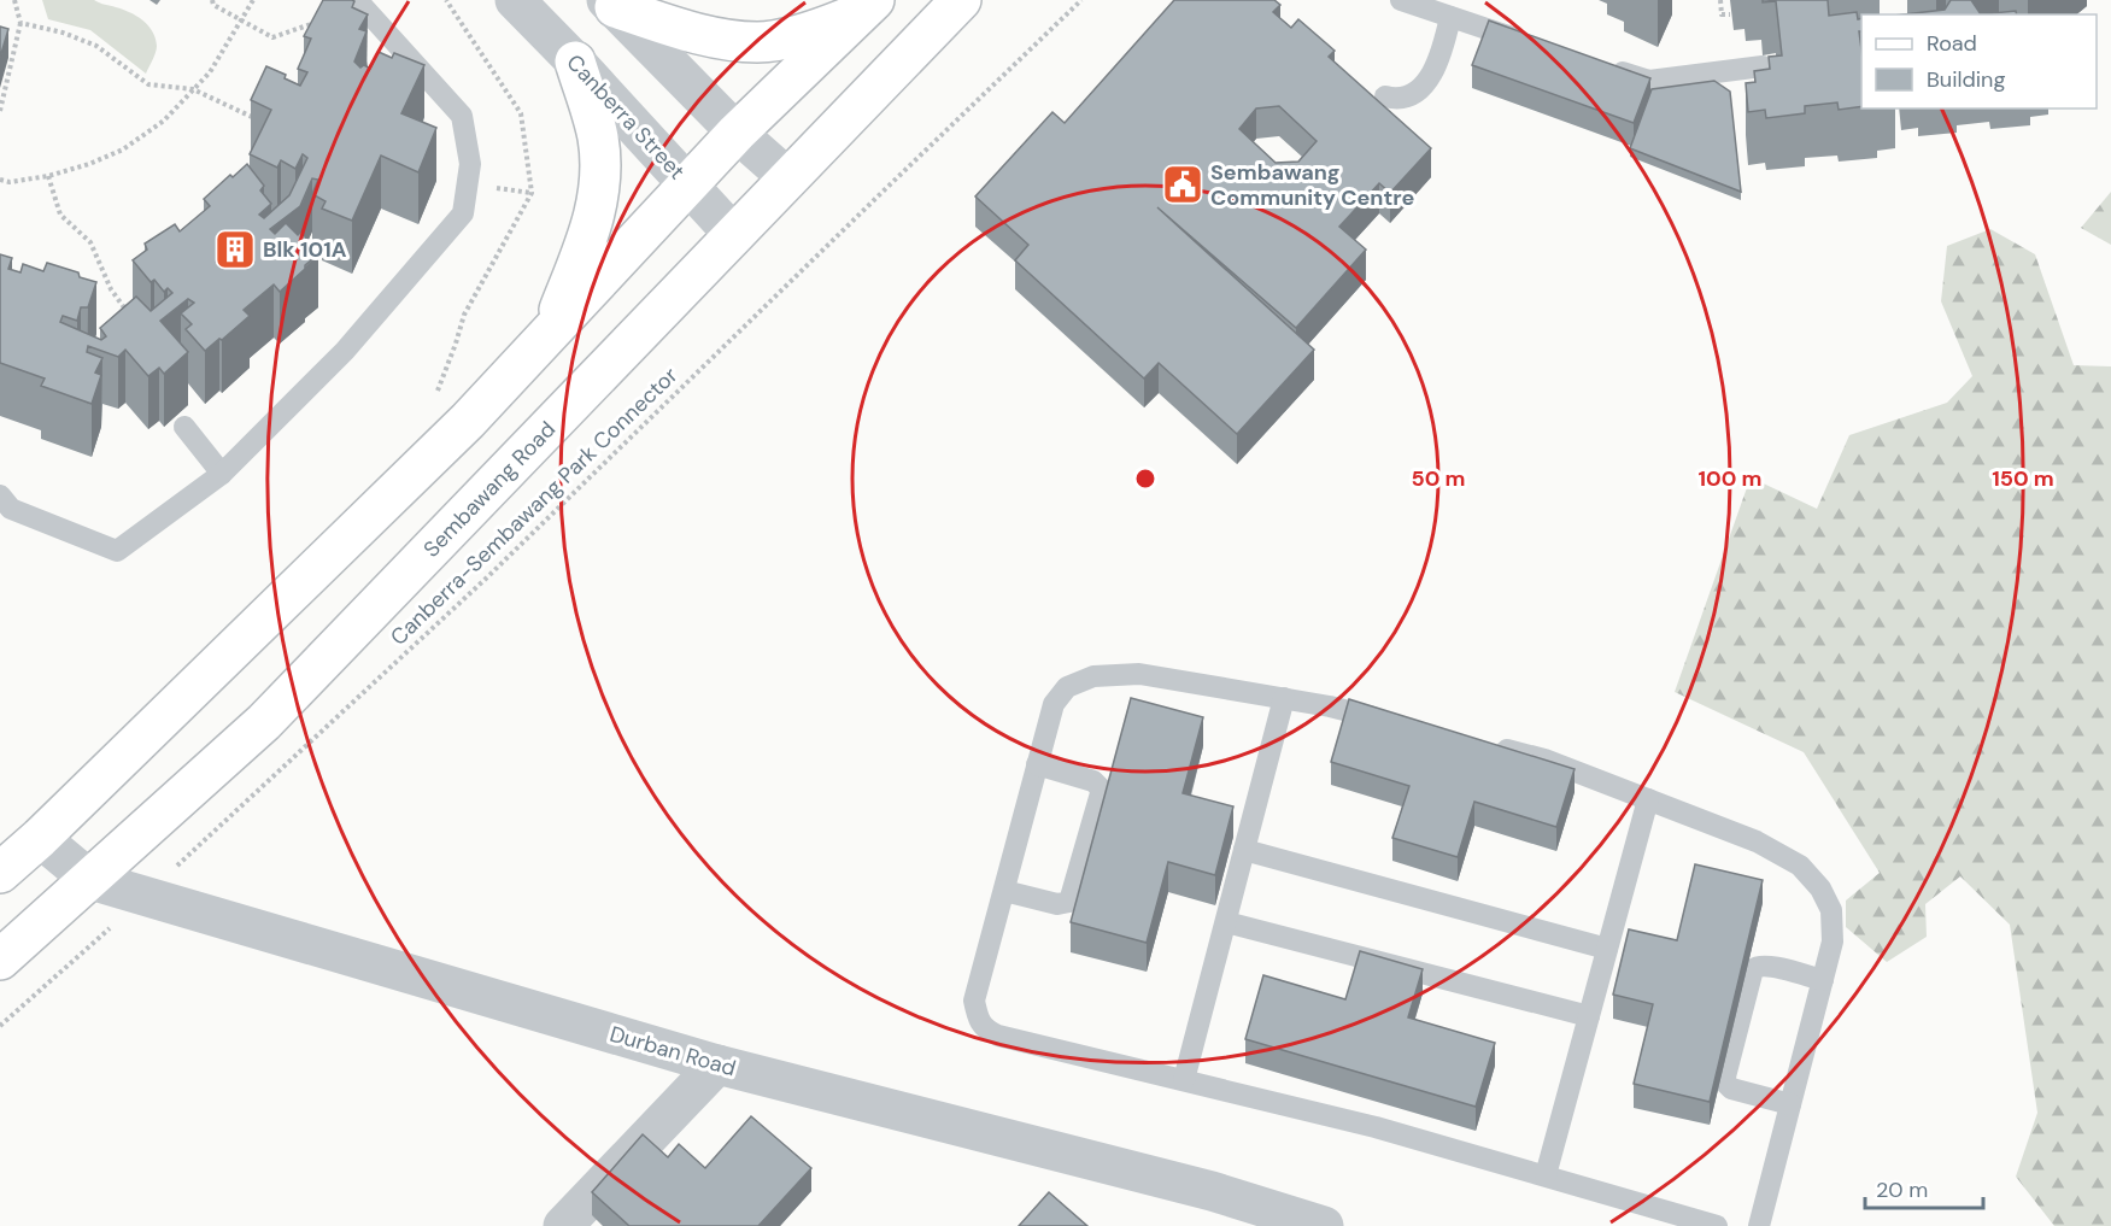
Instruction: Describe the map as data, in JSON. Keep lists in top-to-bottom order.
{
  "streets": {
    "main road": ["Sembawang Road"],
    "street": ["Canberra Street", "Durban Road"],
    "path": ["Canberra-Sembawang Park Connector"]
  },
  "crossings": [
    ["Canberra Street", "Sembawang Road"],
    ["Sembawang Road", "Durban Road"],
    ["Canberra-Sembawang Park Connector", "Durban Road"]
  ],
  "places": {
    "public building": ["Sembawang Community Centre"],
    "building": ["Blk 101A"]
  },
  "legend": ["Road", "Building"],
  "scale_bar": "20 m",
  "rings": ["50 m", "100 m", "150 m"]
}
